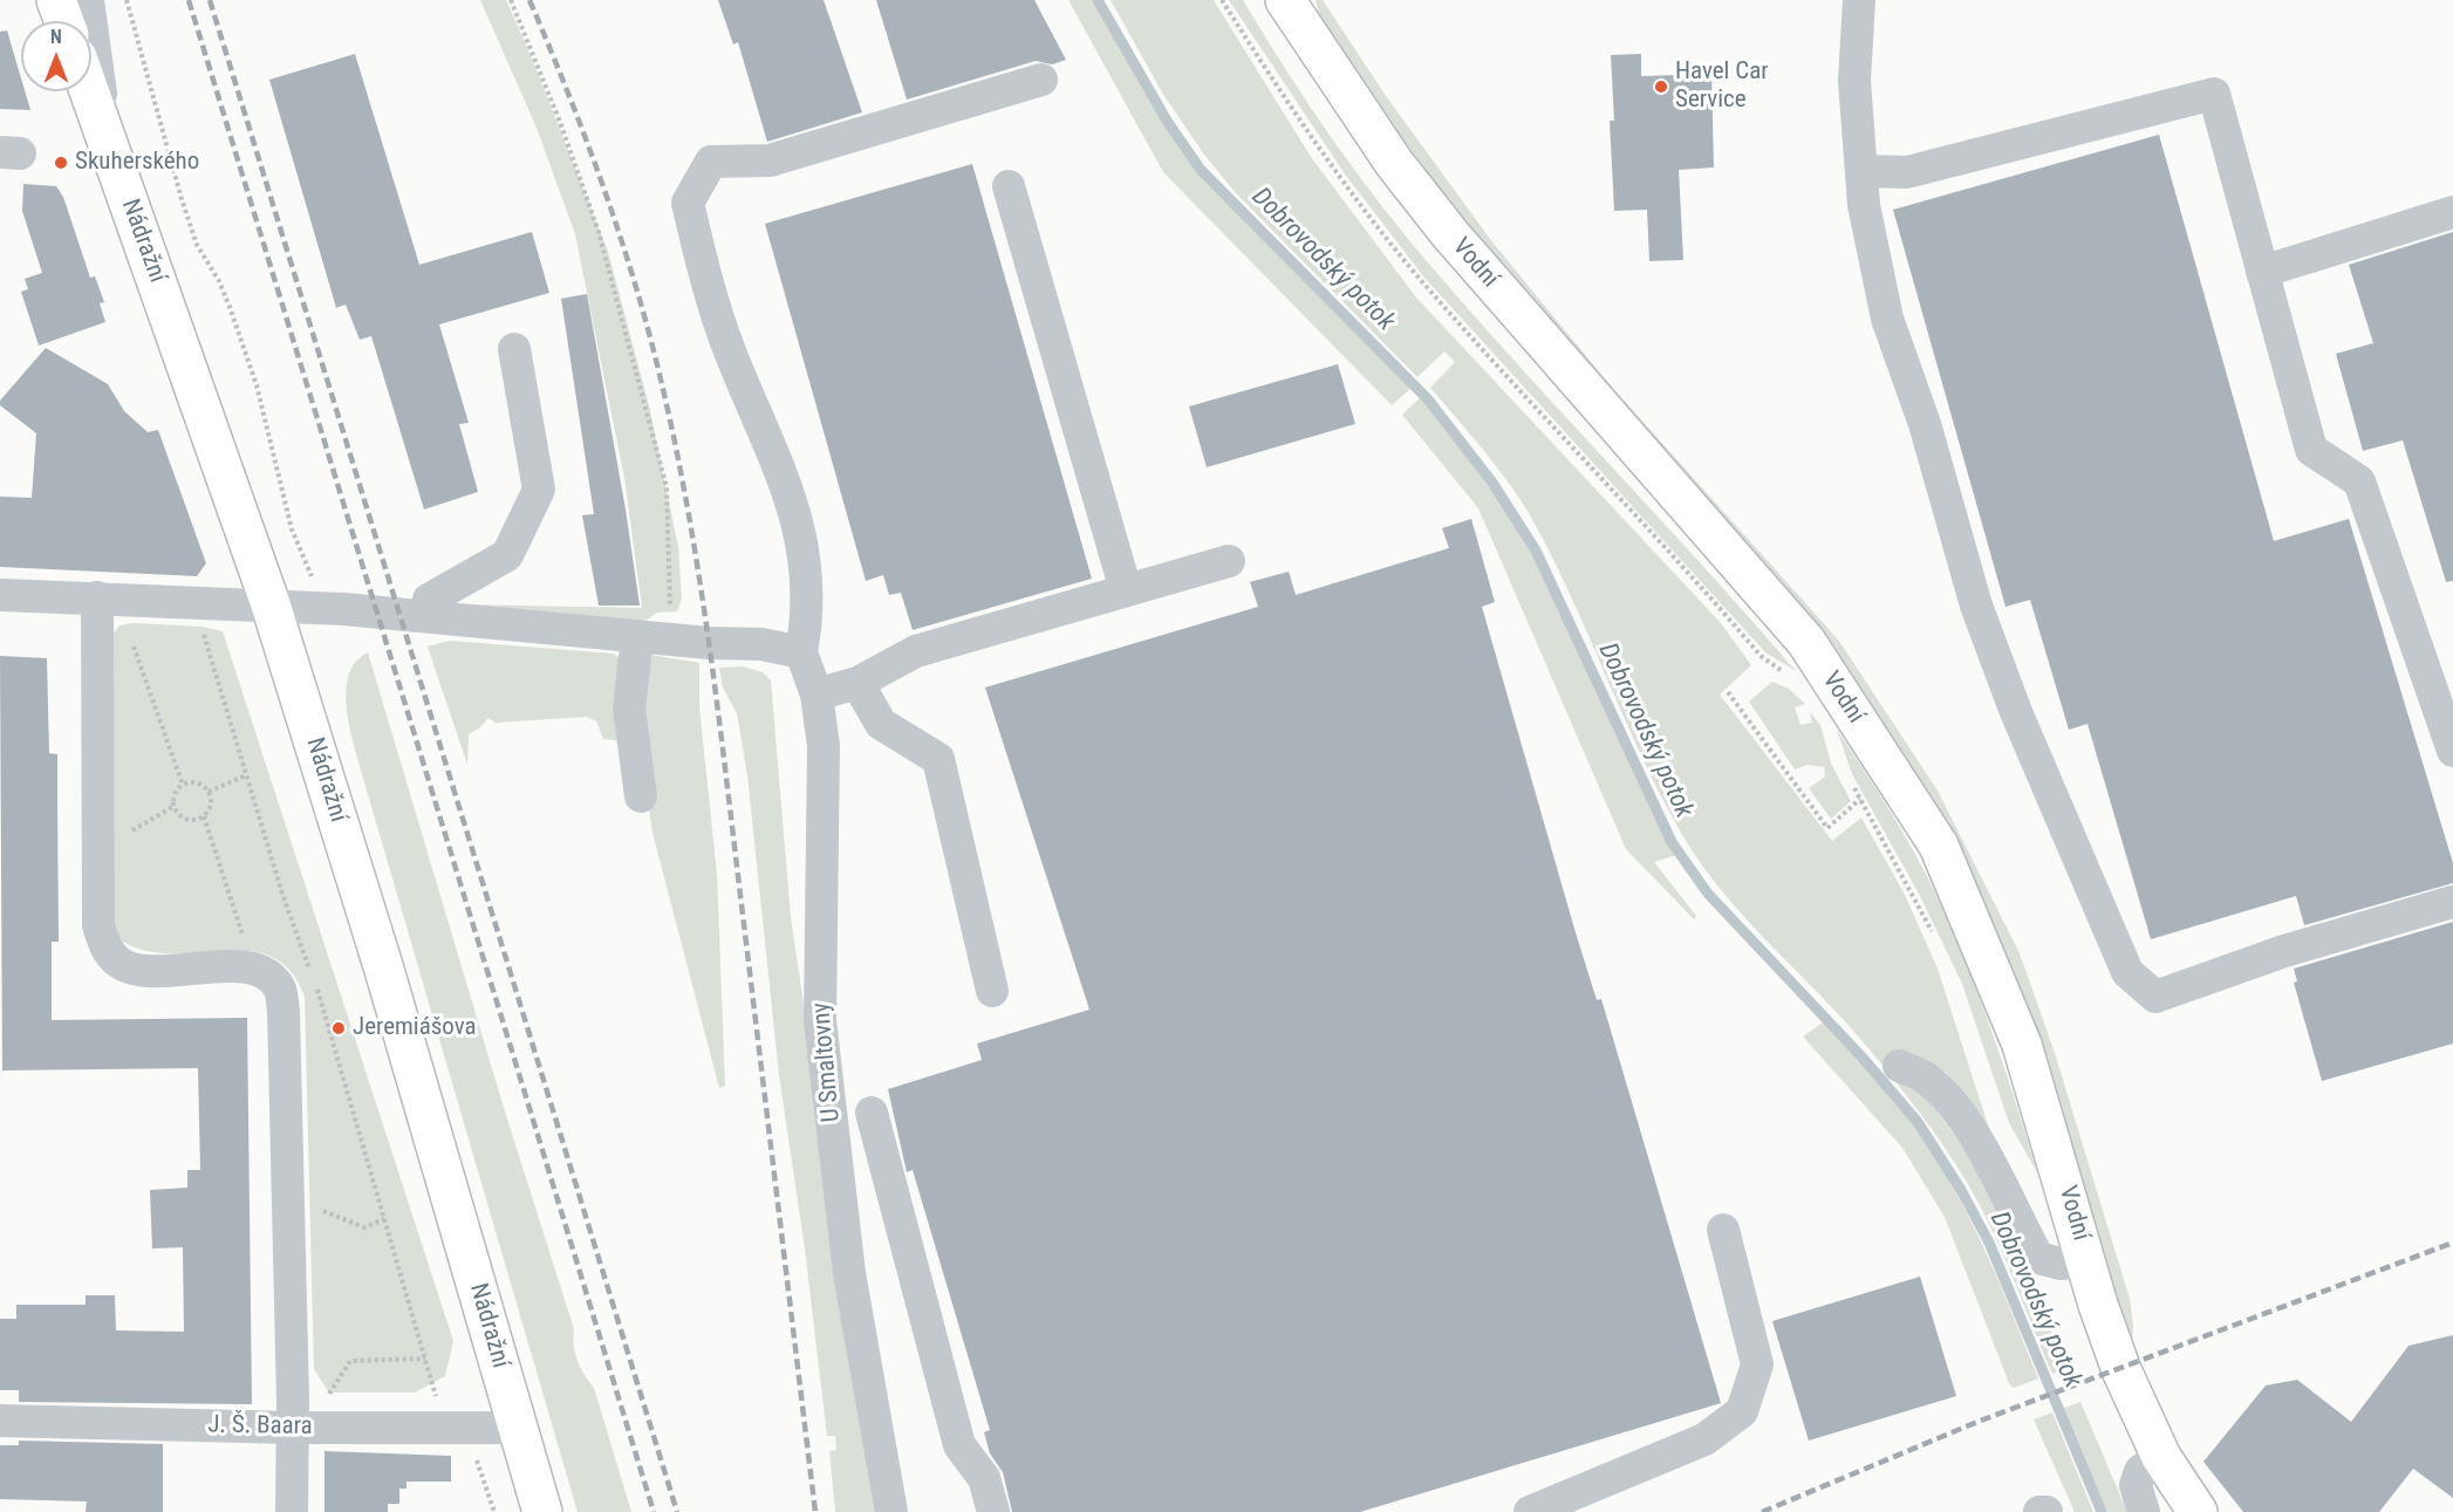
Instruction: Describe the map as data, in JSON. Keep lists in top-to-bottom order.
{
  "streets": {
    "main road": ["Nádražní", "Vodní"],
    "street": ["U Smaltovny", "J. Š. Baara"]
  },
  "crossings": [
    ["Nádražní", "J. Š. Baara"]
  ],
  "water": ["Dobrovodský potok"],
  "places": ["Havel Car Service", "Skuherského", "Jeremiášova"],
  "north": "top"
}
